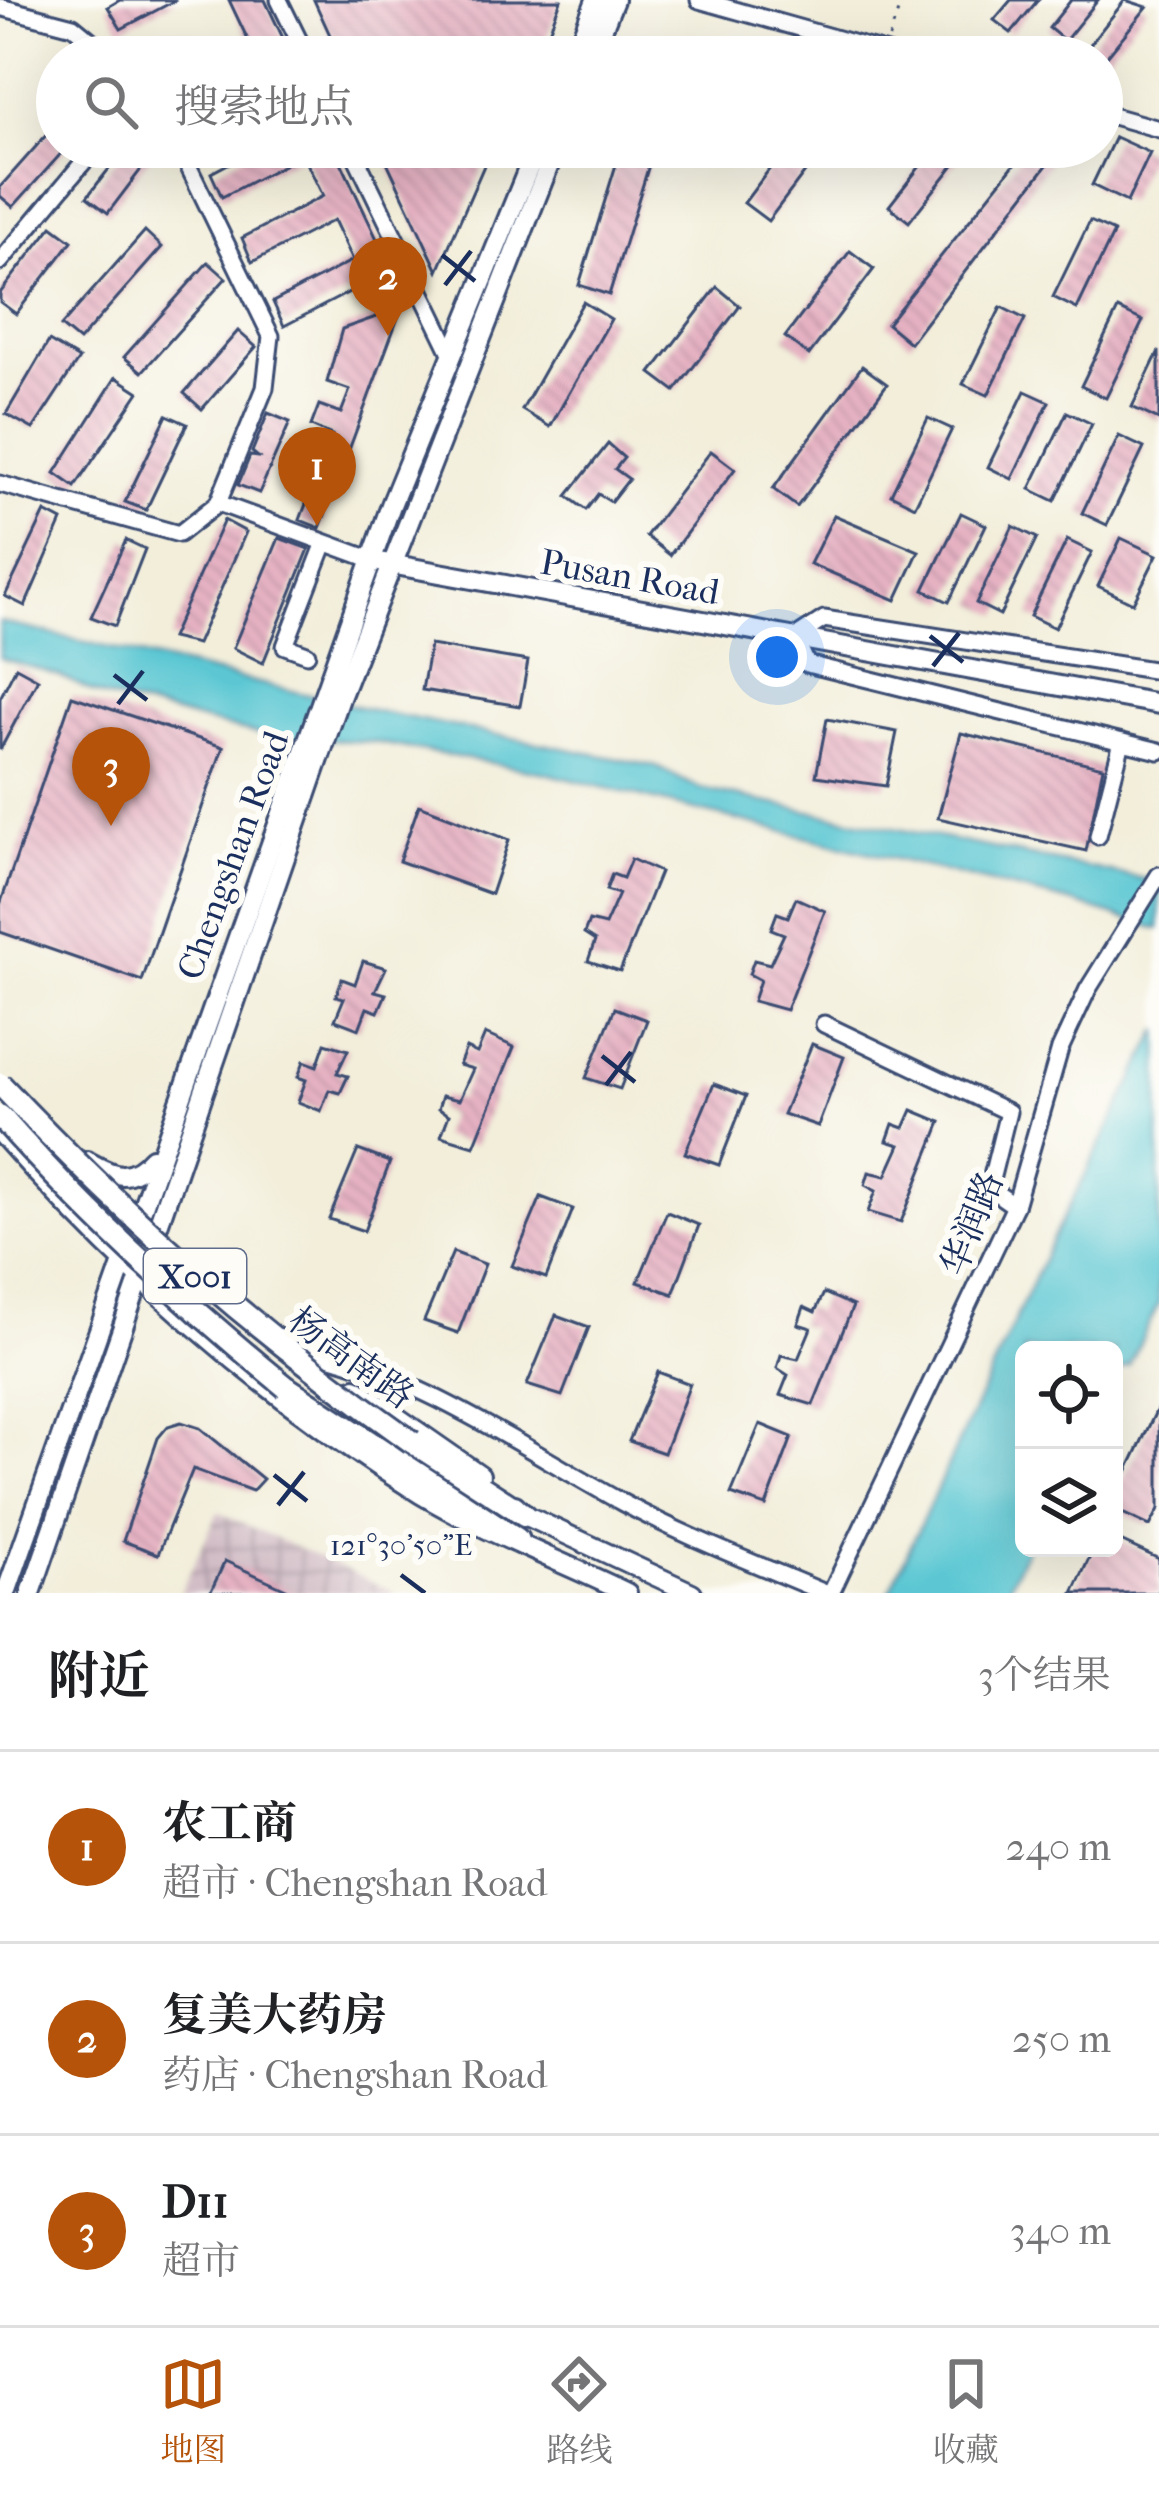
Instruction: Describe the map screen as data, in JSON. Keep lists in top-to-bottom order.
{
  "streets": {
    "highway": ["X001", "杨高南路"],
    "main road": ["Pusan Road", "Chengshan Road"],
    "street": ["华润路"]
  },
  "crossings": [
    ["Pusan Road", "Chengshan Road"],
    ["Chengshan Road", "X001"],
    ["Chengshan Road", "杨高南路"],
    ["华润路", "杨高南路"],
    ["X001", "杨高南路"]
  ],
  "page": {
    "search": "搜索地点",
    "pins": ["2", "1", "3"],
    "heading": ["附近", "3个结果"],
    "list": [
      {
        "mark": "1",
        "name": "农工商",
        "note": "超市 · Chengshan Road",
        "value": "240 m"
      },
      {
        "mark": "2",
        "name": "复美大药房",
        "note": "药店 · Chengshan Road",
        "value": "250 m"
      },
      {
        "mark": "3",
        "name": "D11",
        "note": "超市",
        "value": "340 m"
      }
    ],
    "nav": ["地图", "路线", "收藏"]
  },
  "coordinates": ["121°30'50\"E"]
}
